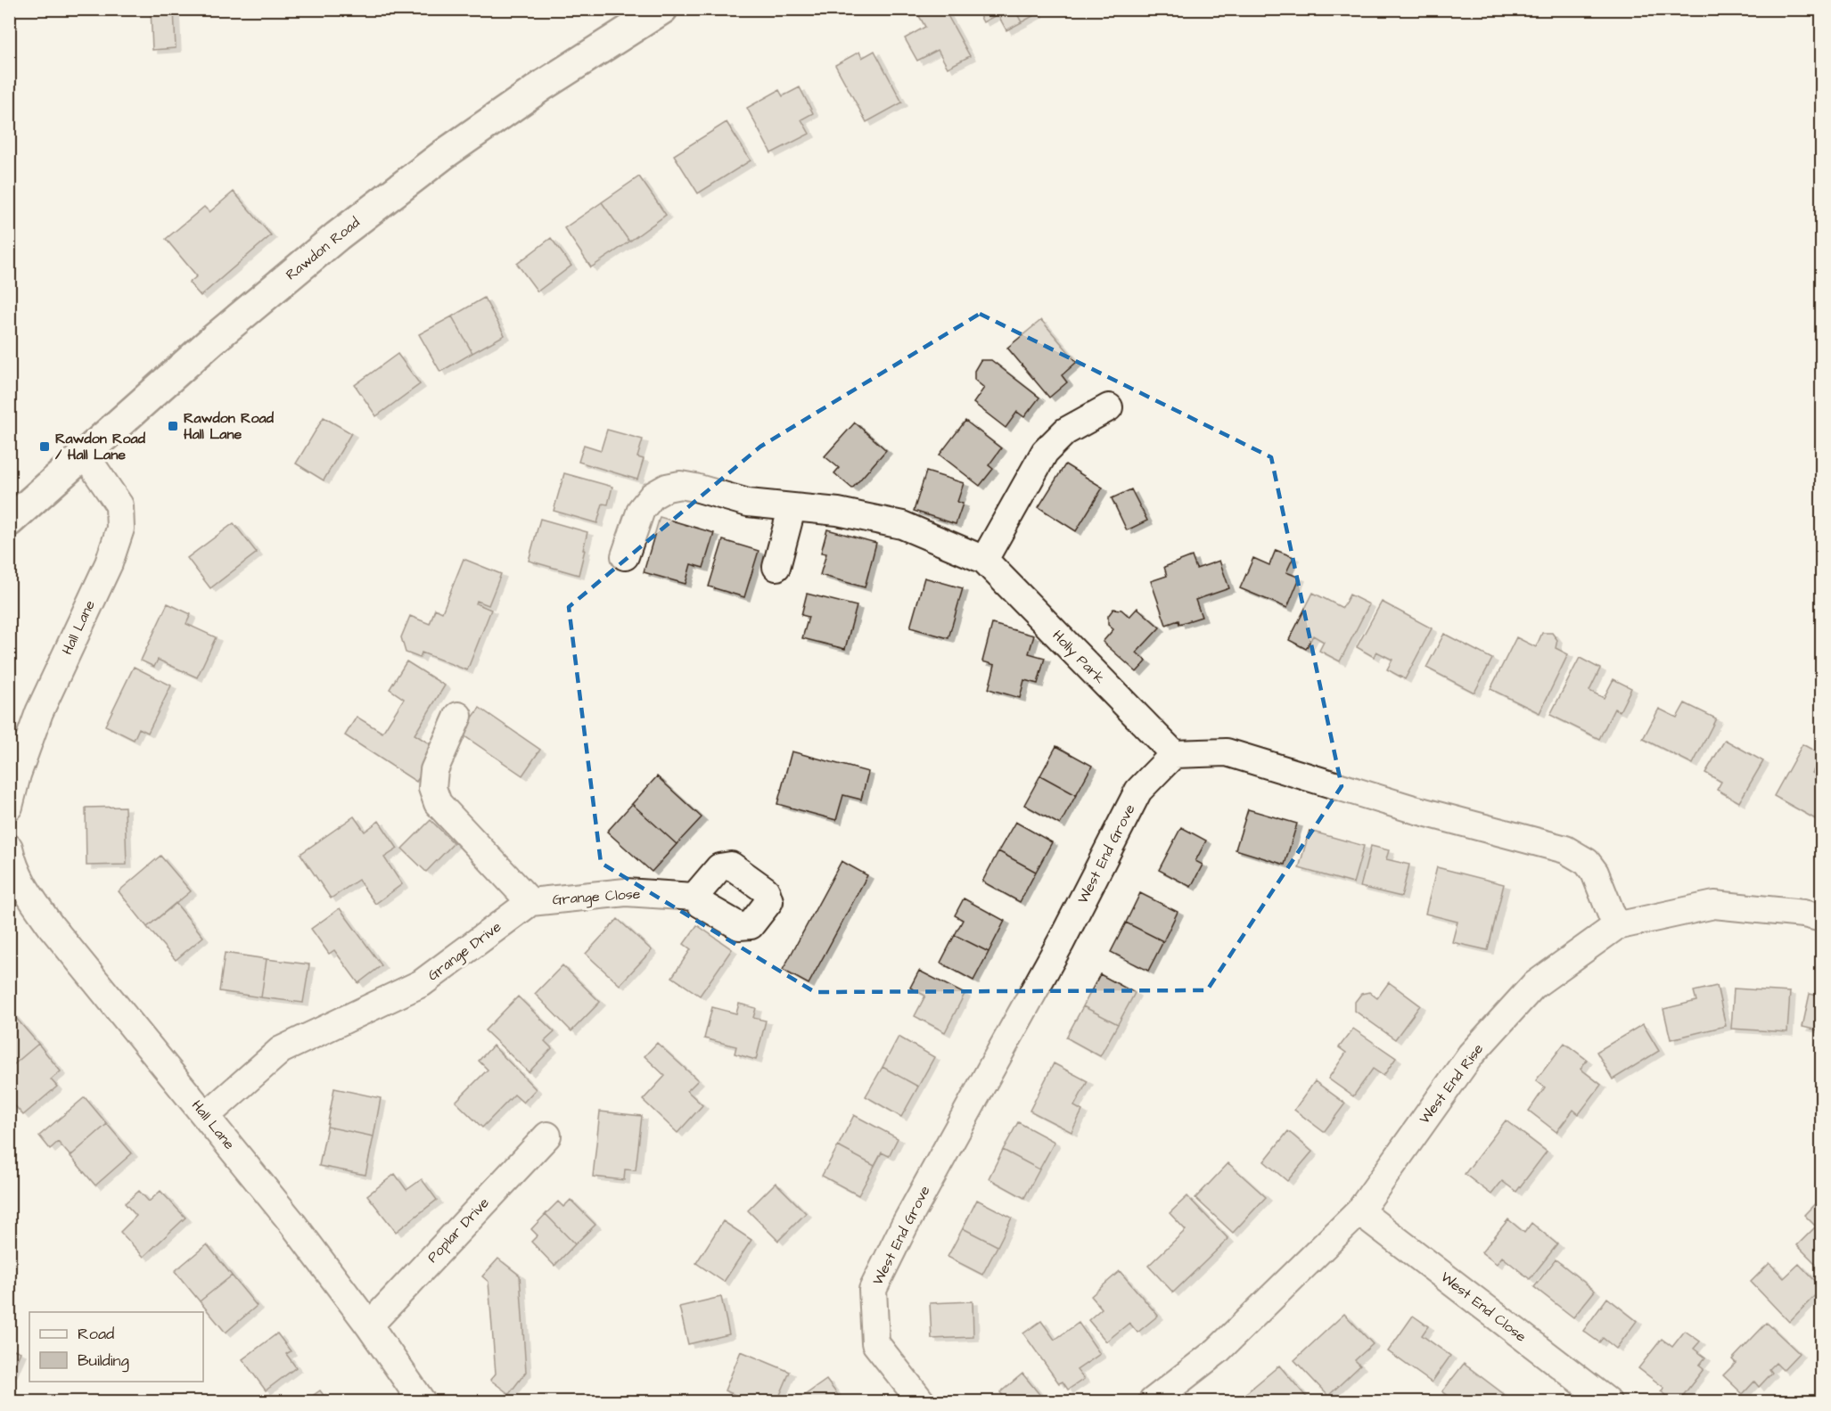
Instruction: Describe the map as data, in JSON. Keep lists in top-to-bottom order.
{
  "streets": {
    "main road": ["Rawdon Road"],
    "street": [
      "Hall Lane",
      "Holly Park",
      "West End Grove",
      "Grange Close",
      "Grange Drive",
      "West End Rise",
      "Poplar Drive",
      "West End Close"
    ]
  },
  "crossings": [
    ["Rawdon Road", "Hall Lane"],
    ["Hall Lane", "Grange Drive"],
    ["Hall Lane", "Poplar Drive"],
    ["Holly Park", "West End Grove"],
    ["Grange Close", "Grange Drive"],
    ["West End Rise", "West End Close"]
  ],
  "places": {
    "transit": ["Rawdon Road Hall Lane", "Rawdon Road / Hall Lane"]
  },
  "legend": ["Road", "Building"]
}
